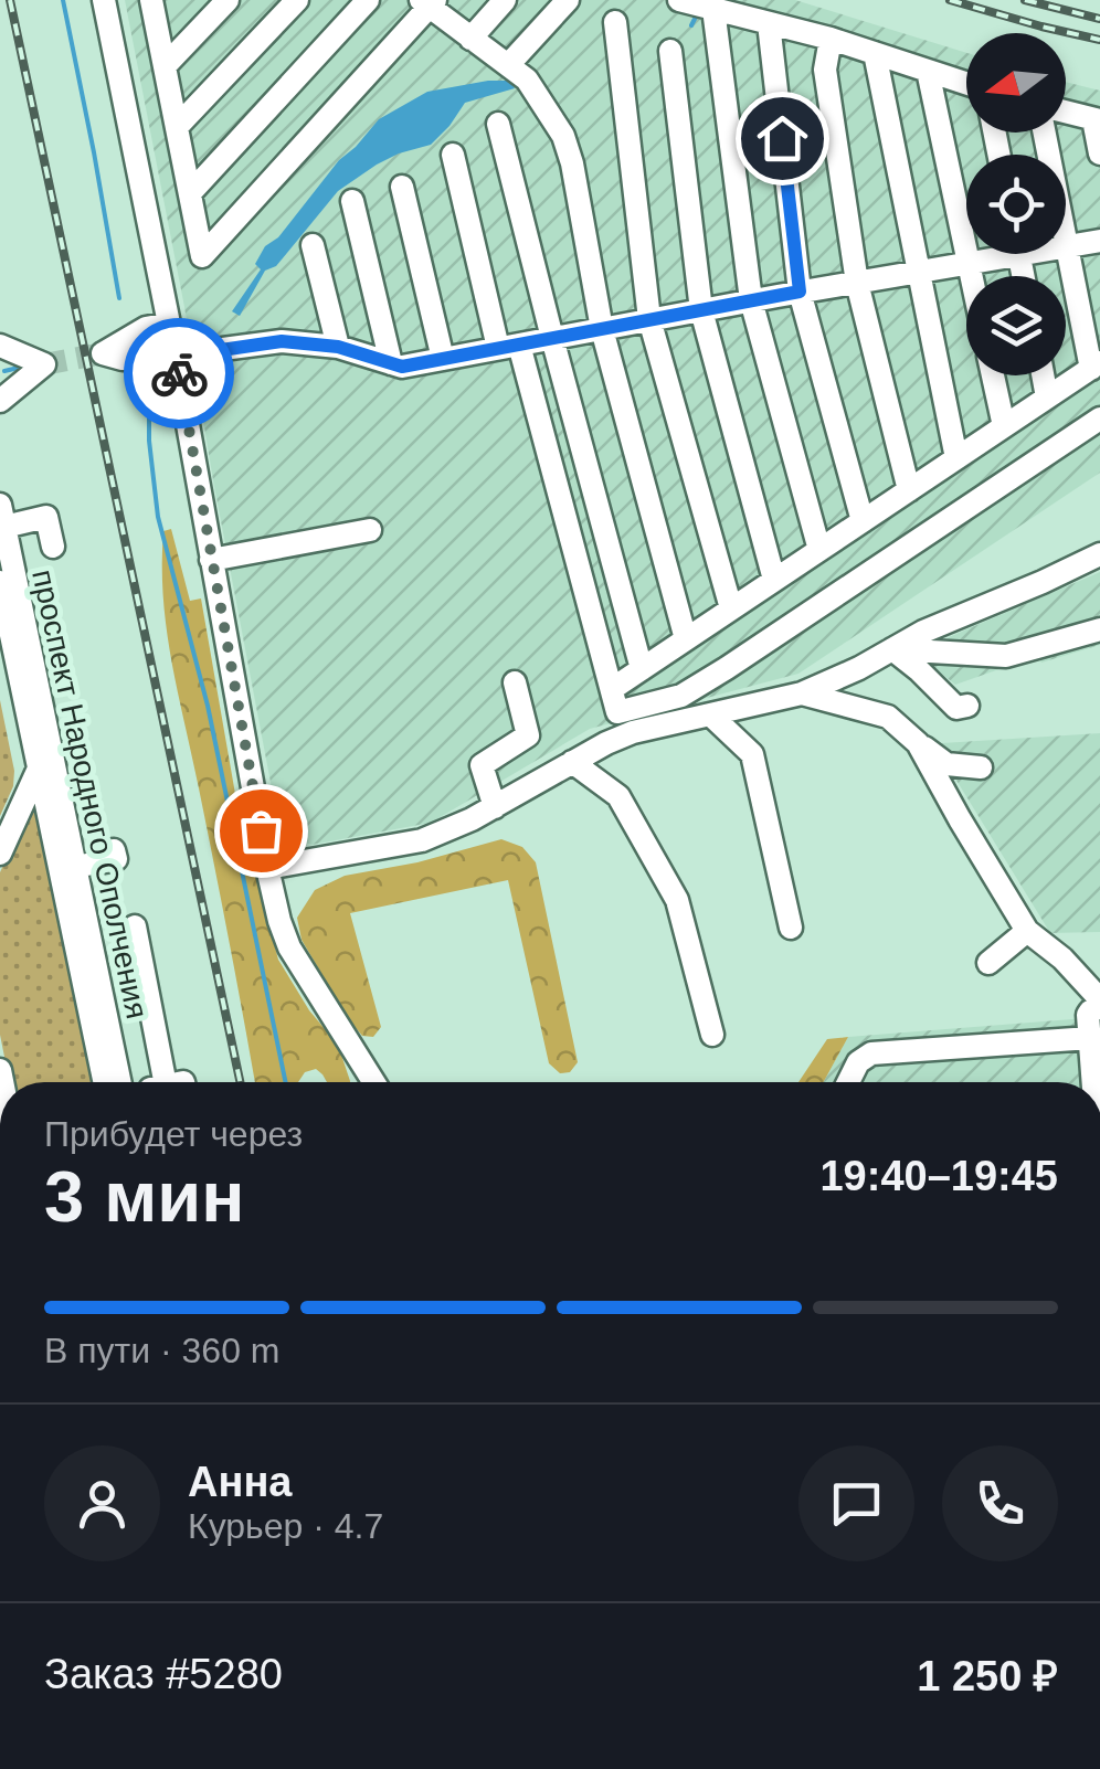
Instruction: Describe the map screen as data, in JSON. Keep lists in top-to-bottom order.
{
  "streets": {
    "street": ["проспект Народного Ополчения"]
  },
  "north": "left",
  "page": {
    "heading": ["3 мин", "Прибудет через", "19:40–19:45"],
    "panel": [
      "Анна",
      "Курьер · 4.7",
      "Заказ #5280",
      "1 250 ₽"
    ],
    "bar": "В пути · 360 m"
  }
}
